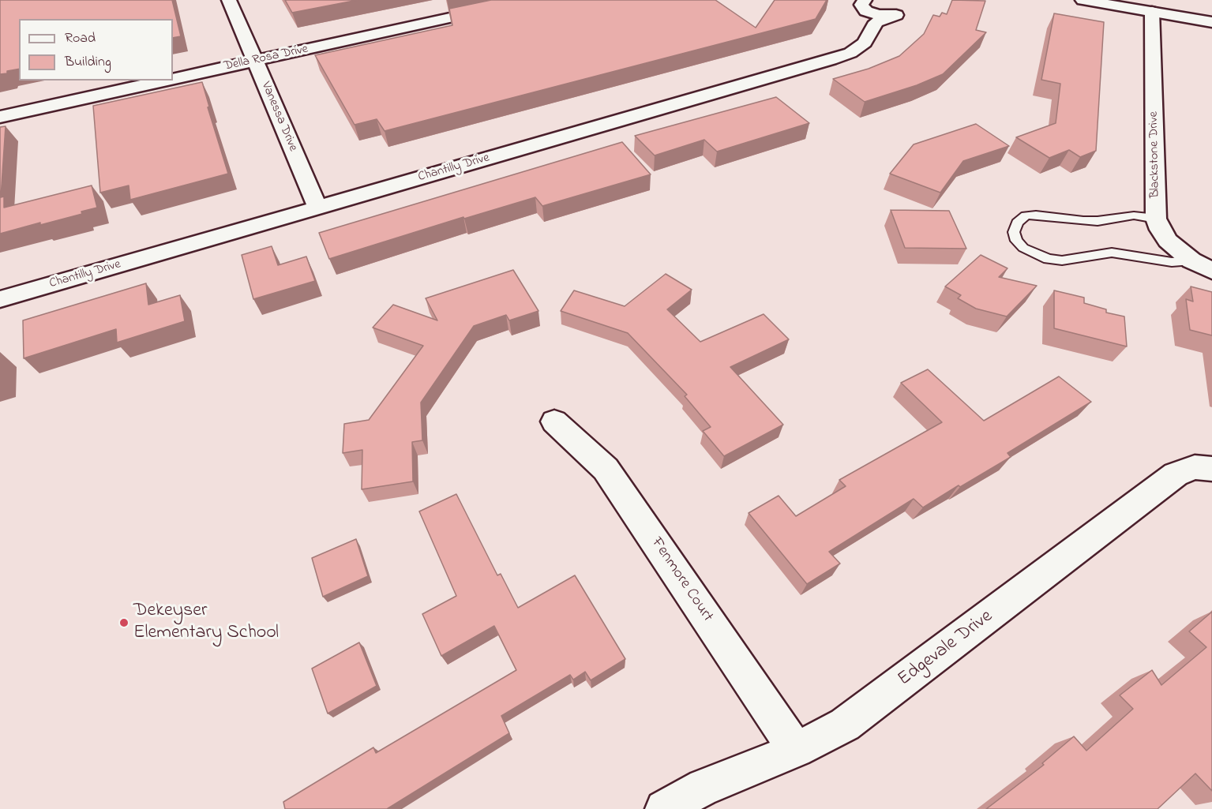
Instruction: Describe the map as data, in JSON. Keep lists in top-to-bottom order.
{
  "streets": {
    "street": [
      "Della Rosa Drive",
      "Vanessa Drive",
      "Blackstone Drive",
      "Chantilly Drive",
      "Fenmore Court",
      "Edgevale Drive"
    ]
  },
  "crossings": [
    ["Della Rosa Drive", "Vanessa Drive"],
    ["Vanessa Drive", "Chantilly Drive"],
    ["Fenmore Court", "Edgevale Drive"]
  ],
  "places": ["Dekeyser Elementary School"],
  "legend": ["Road", "Building"]
}
